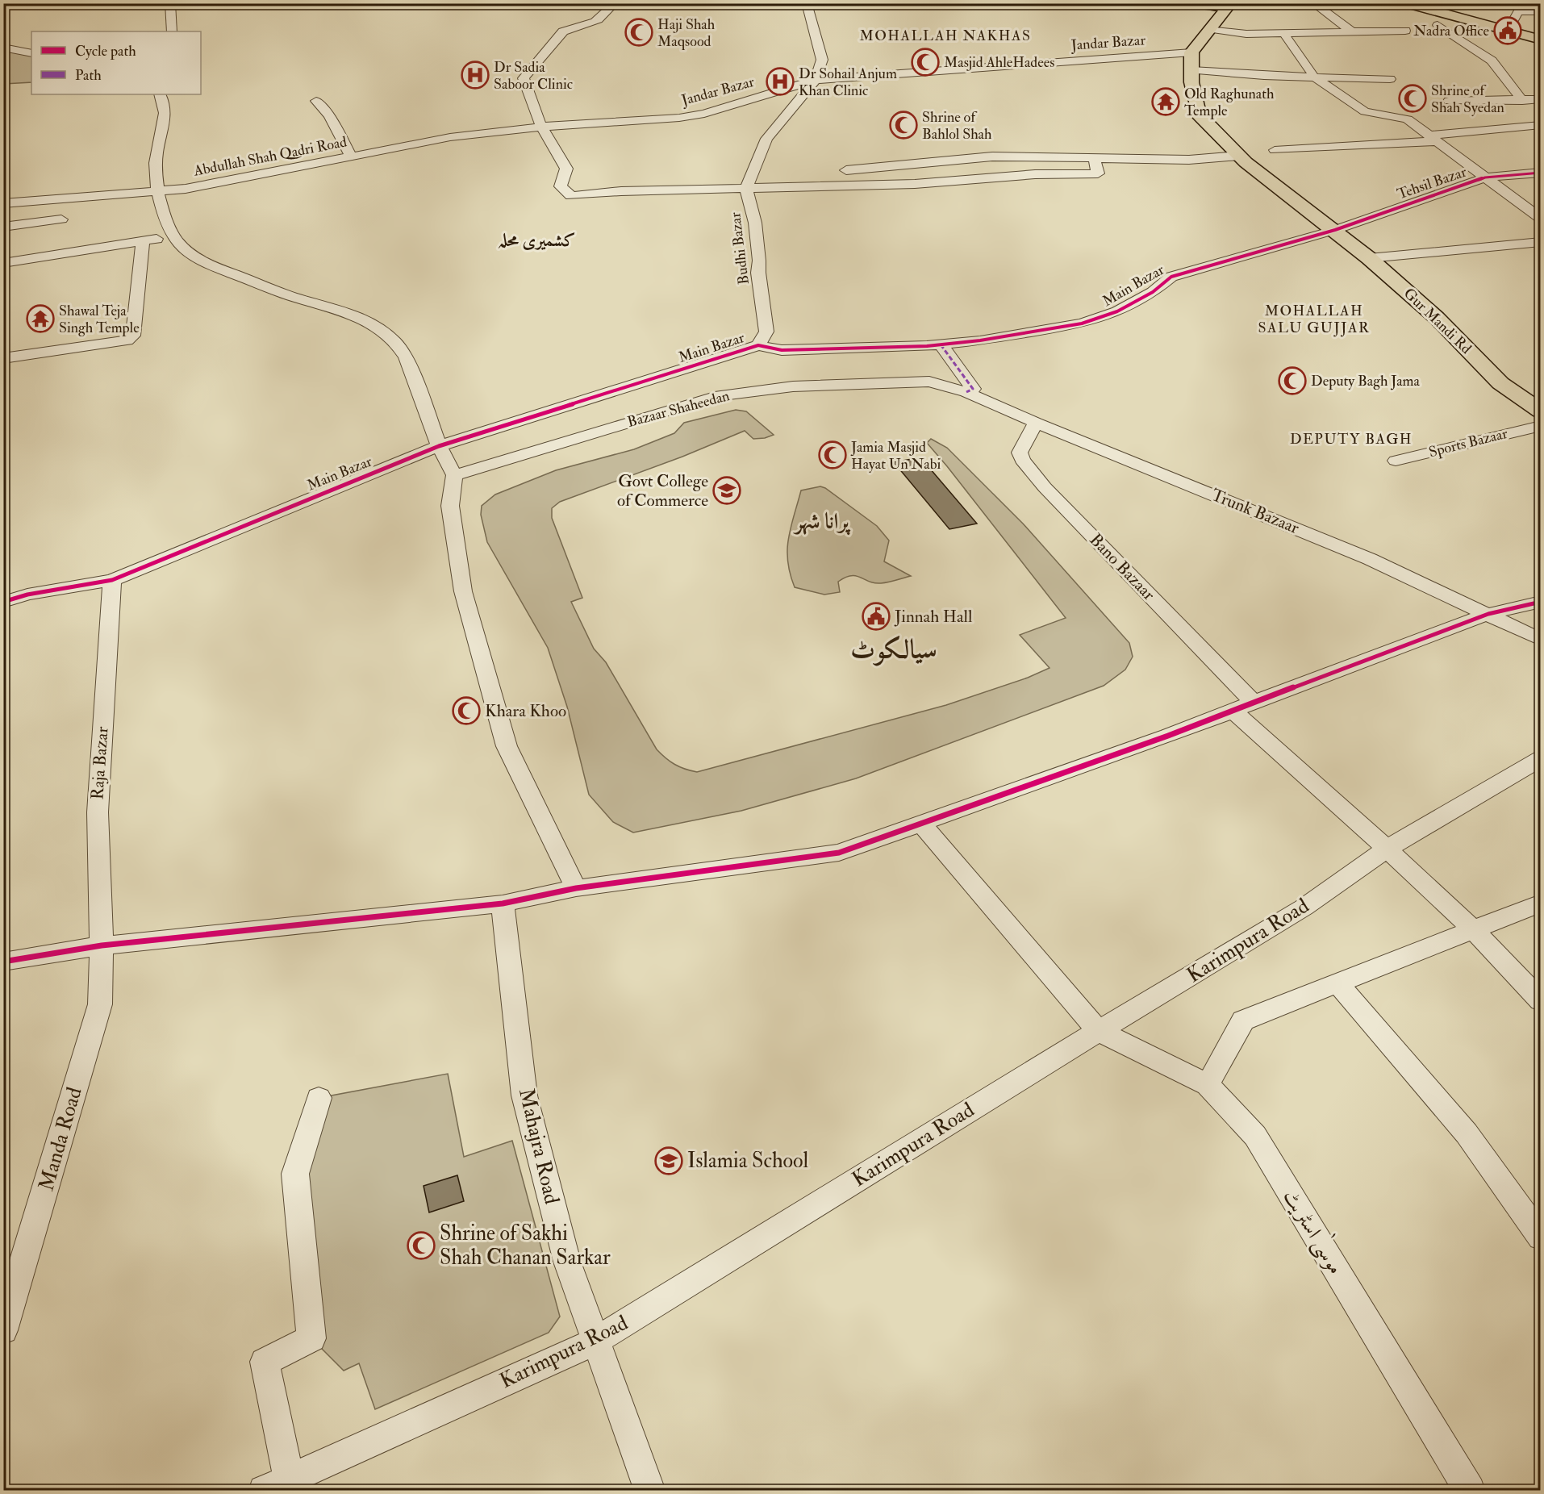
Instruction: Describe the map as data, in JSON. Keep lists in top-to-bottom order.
{
  "streets": {
    "main road": ["Gur Mandi Rd"],
    "street": [
      "Jandar Bazar",
      "Abdullah Shah Qadri Road",
      "Tehsil Bazar",
      "Budhi Bazar",
      "Main Bazar",
      "Bazaar Shaheedan",
      "Sports Bazaar",
      "Trunk Bazaar",
      "Bano Bazaar",
      "Raja Bazar",
      "Karimpura Road",
      "Manda Road",
      "Mahajra Road",
      "موسیٰ اسٹریٹ"
    ]
  },
  "crossings": [
    ["Jandar Bazar", "Abdullah Shah Qadri Road"],
    ["Jandar Bazar", "Budhi Bazar"],
    ["Jandar Bazar", "Gur Mandi Rd"],
    ["Tehsil Bazar", "Main Bazar"],
    ["Tehsil Bazar", "Gur Mandi Rd"],
    ["Budhi Bazar", "Main Bazar"],
    ["Main Bazar", "Gur Mandi Rd"],
    ["Main Bazar", "Raja Bazar"],
    ["Bazaar Shaheedan", "Trunk Bazaar"],
    ["Trunk Bazaar", "Bano Bazaar"],
    ["Raja Bazar", "Manda Road"],
    ["Karimpura Road", "Mahajra Road"],
    ["Karimpura Road", "موسیٰ اسٹریٹ"]
  ],
  "districts": [
    "MOHALLAH NAKHAS",
    "کشمیری محلہ",
    "MOHALLAH SALU GUJJAR",
    "DEPUTY BAGH",
    "پرانا شہر",
    "سیالکوٹ"
  ],
  "places": {
    "public building": ["Nadra Office", "Jinnah Hall"],
    "mosque": [
      "Haji Shah Maqsood",
      "Masjid AhleHadees",
      "Shrine of Shah Syedan",
      "Shrine of Bahlol Shah",
      "Deputy Bagh Jama",
      "Jamia Masjid Hayat Un Nabi",
      "Khara Khoo",
      "Shrine of Sakhi Shah Chanan Sarkar"
    ],
    "hospital": ["Dr Sadia Saboor Clinic", "Dr Sohail Anjum Khan Clinic"],
    "temple": ["Old Raghunath Temple", "Shawal Teja Singh Temple"],
    "school or university": ["Govt College of Commerce", "Islamia School"]
  },
  "legend": ["Cycle path", "Path"]
}
